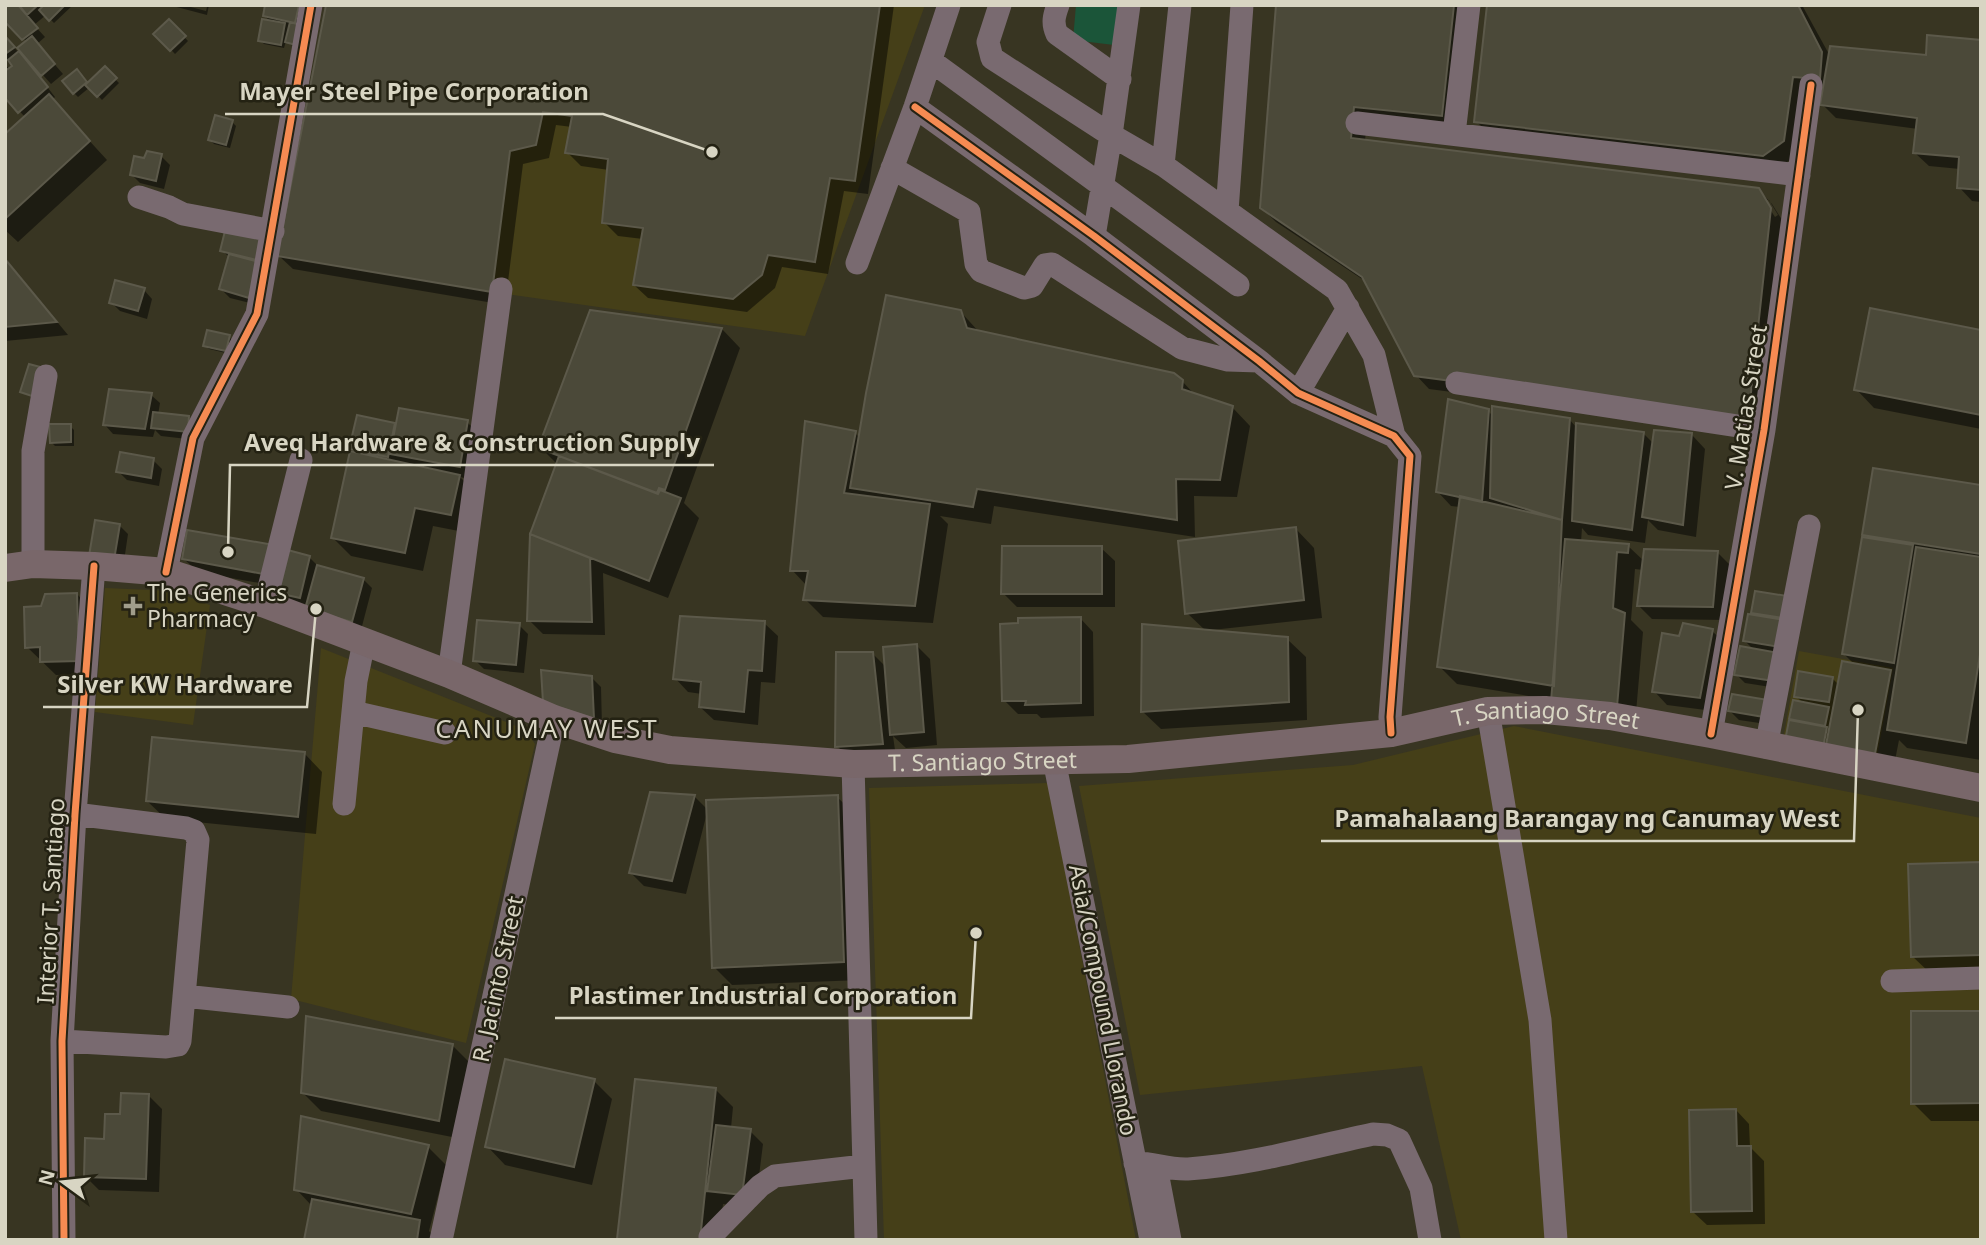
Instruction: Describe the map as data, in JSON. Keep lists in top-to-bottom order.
{
  "streets": {
    "main road": ["T. Santiago Street"],
    "street": [
      "V. Matias Street",
      "Interior T. Santiago",
      "R. Jacinto Street",
      "Asia/Compound Llorando"
    ]
  },
  "crossings": [
    ["V. Matias Street", "T. Santiago Street"],
    ["T. Santiago Street", "Interior T. Santiago"],
    ["T. Santiago Street", "R. Jacinto Street"],
    ["T. Santiago Street", "Asia/Compound Llorando"]
  ],
  "districts": ["CANUMAY WEST"],
  "places": {
    "other": [
      "Mayer Steel Pipe Corporation",
      "Aveq Hardware & Construction Supply",
      "Silver KW Hardware",
      "Pamahalaang Barangay ng Canumay West",
      "Plastimer Industrial Corporation"
    ],
    "health": ["The Generics Pharmacy"]
  },
  "north": "left"
}
